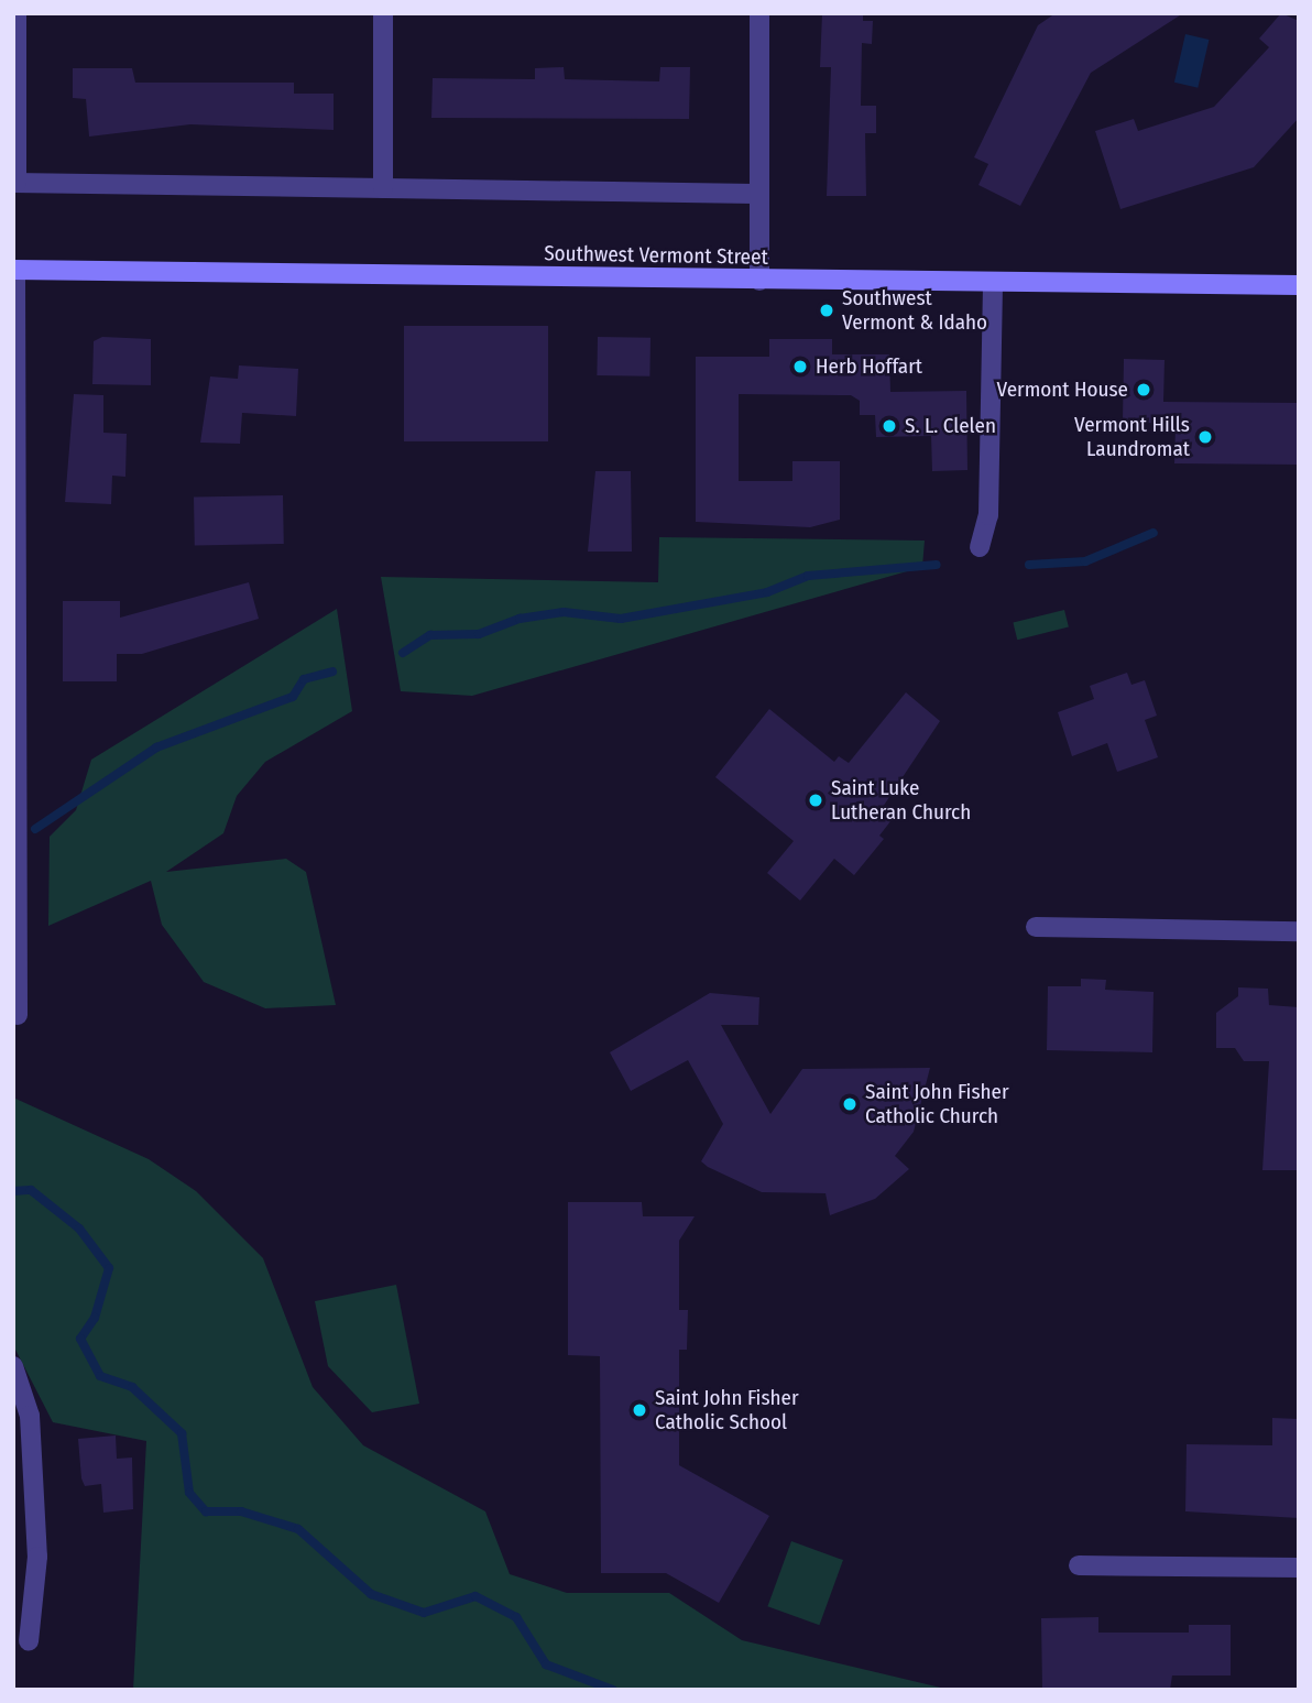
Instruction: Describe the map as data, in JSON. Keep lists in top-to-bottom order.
{
  "streets": {
    "main road": ["Southwest Vermont Street"]
  },
  "places": [
    "Southwest Vermont & Idaho",
    "Herb Hoffart",
    "Vermont House",
    "S. L. Clelen",
    "Vermont Hills Laundromat",
    "Saint Luke Lutheran Church",
    "Saint John Fisher Catholic Church",
    "Saint John Fisher Catholic School"
  ]
}
